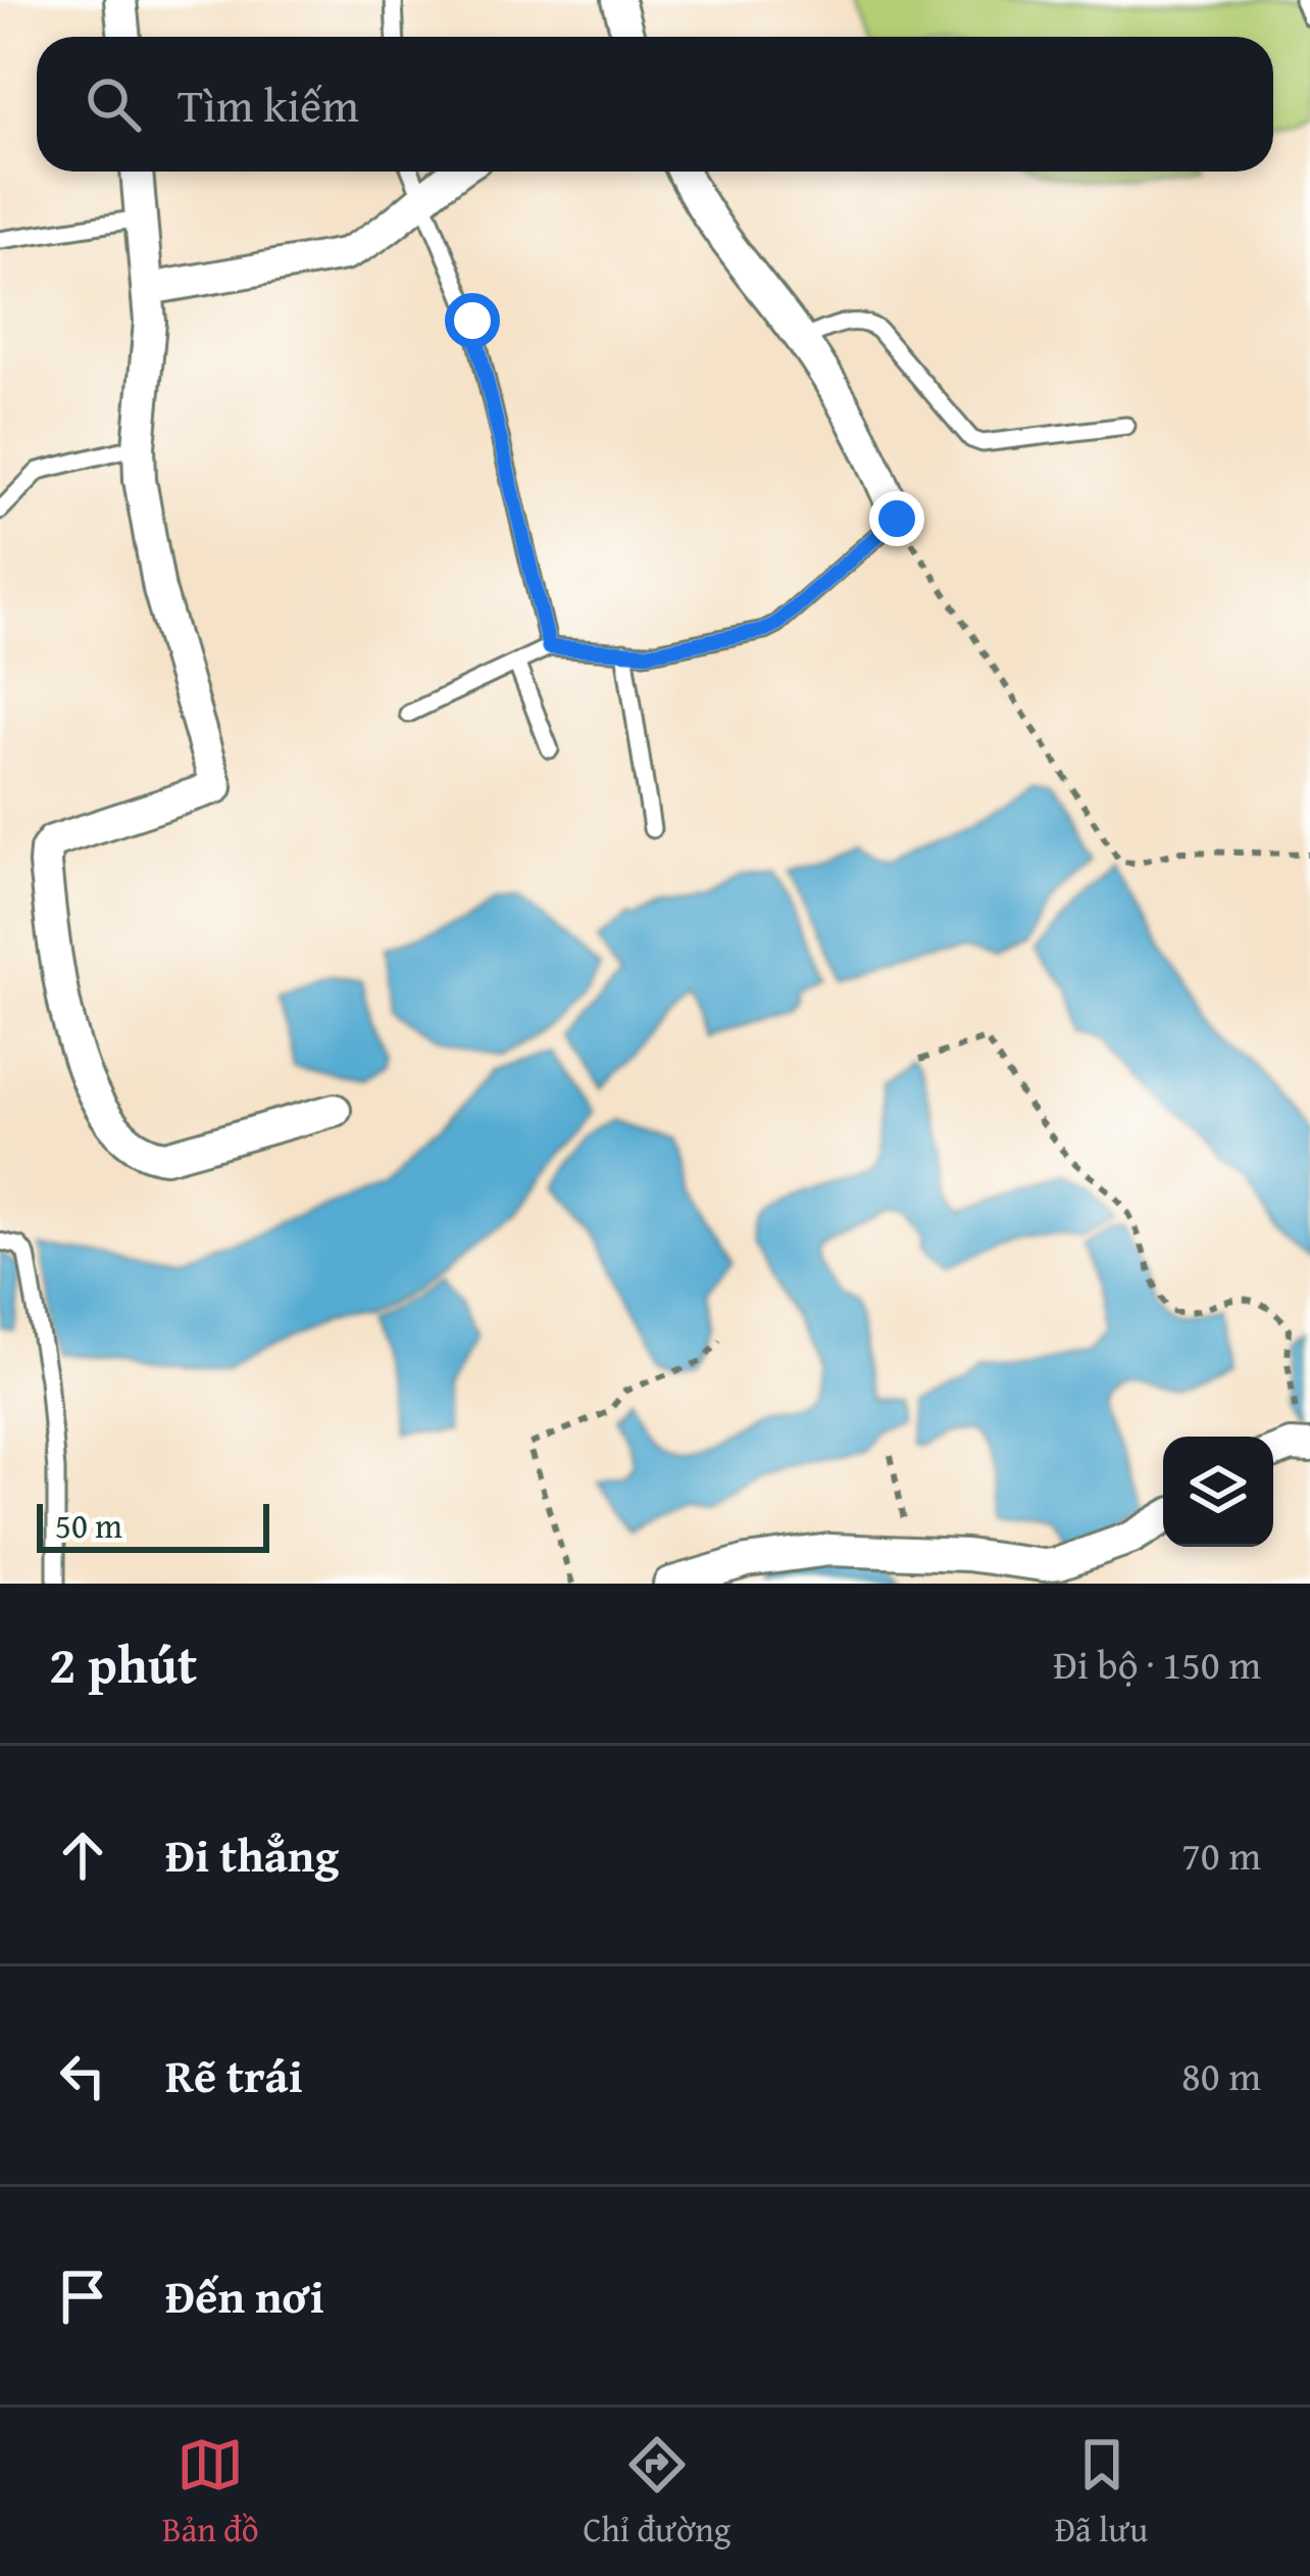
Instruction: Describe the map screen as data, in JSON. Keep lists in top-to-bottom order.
{
  "scale_bar": "50 m",
  "page": {
    "search": "Tìm kiếm",
    "scale": "50 m",
    "heading": ["2 phút", "Đi bộ · 150 m"],
    "list": [
      ["Đi thẳng", "70 m"],
      ["Rẽ trái", "80 m"],
      "Đến nơi"
    ],
    "nav": ["Bản đồ", "Chỉ đường", "Đã lưu"]
  }
}
